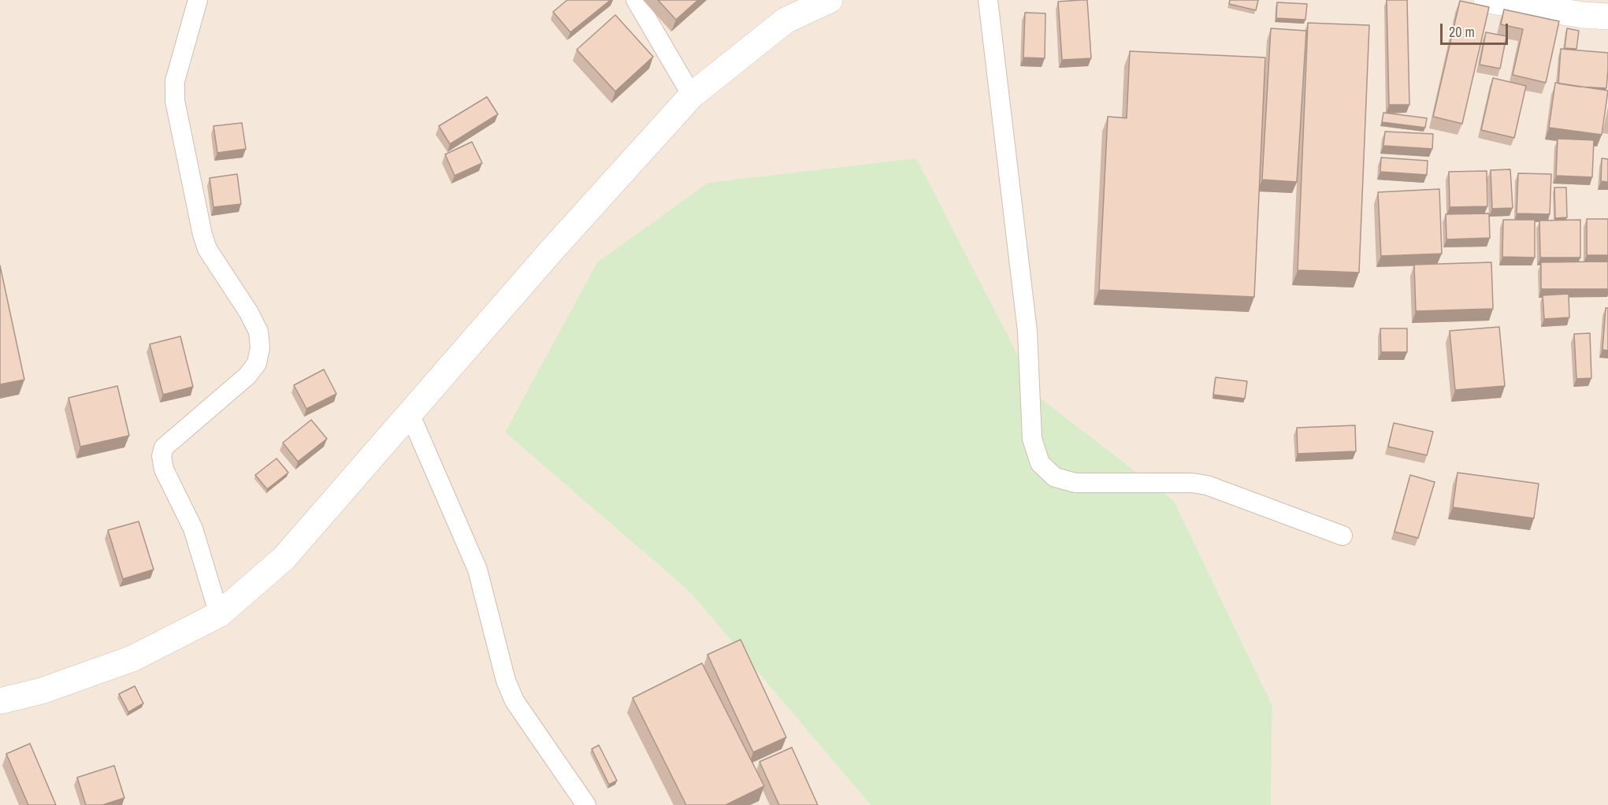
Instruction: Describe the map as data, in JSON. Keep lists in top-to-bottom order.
{
  "scale_bar": "20 m"
}
